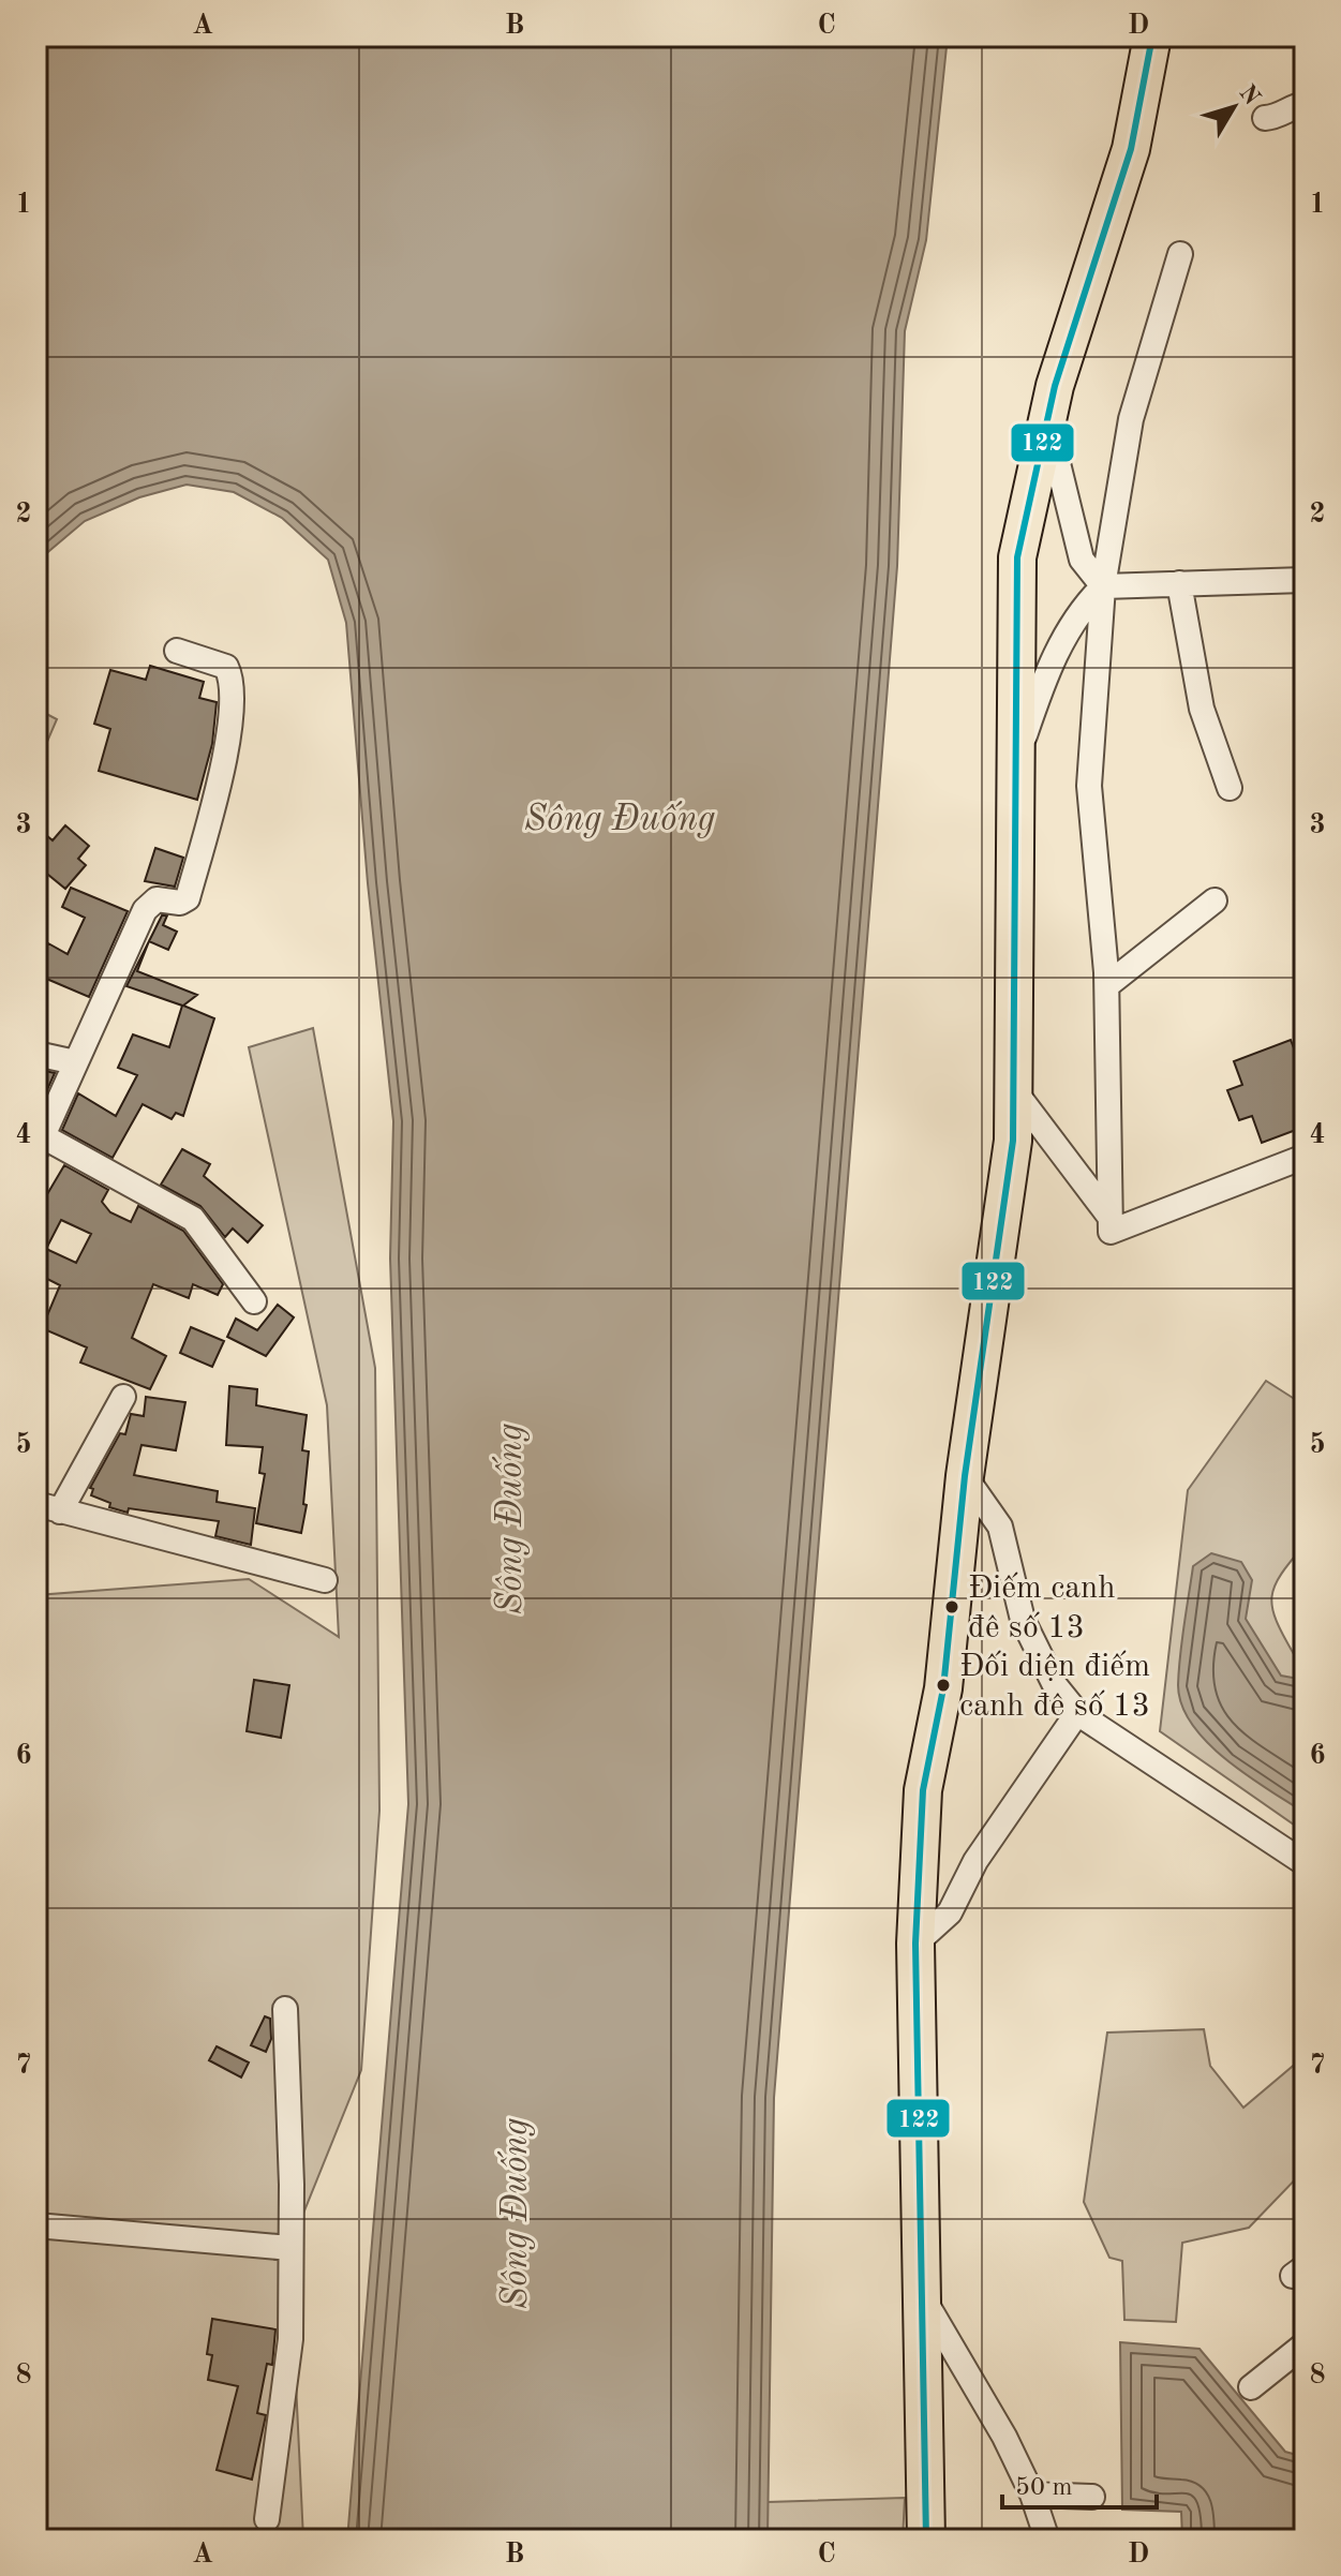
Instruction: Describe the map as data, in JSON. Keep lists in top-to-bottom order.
{
  "water": ["Sông Đuống"],
  "places": ["Điếm canh đê số 13", "Đối diện điếm canh đê số 13"],
  "lines": ["transit line 122"],
  "scale_bar": "50 m",
  "north": "top right",
  "grid": {
    "columns": [
      "A",
      "B",
      "C",
      "D"
    ],
    "rows": [
      "1",
      "2",
      "3",
      "4",
      "5",
      "6",
      "7",
      "8"
    ]
  }
}
